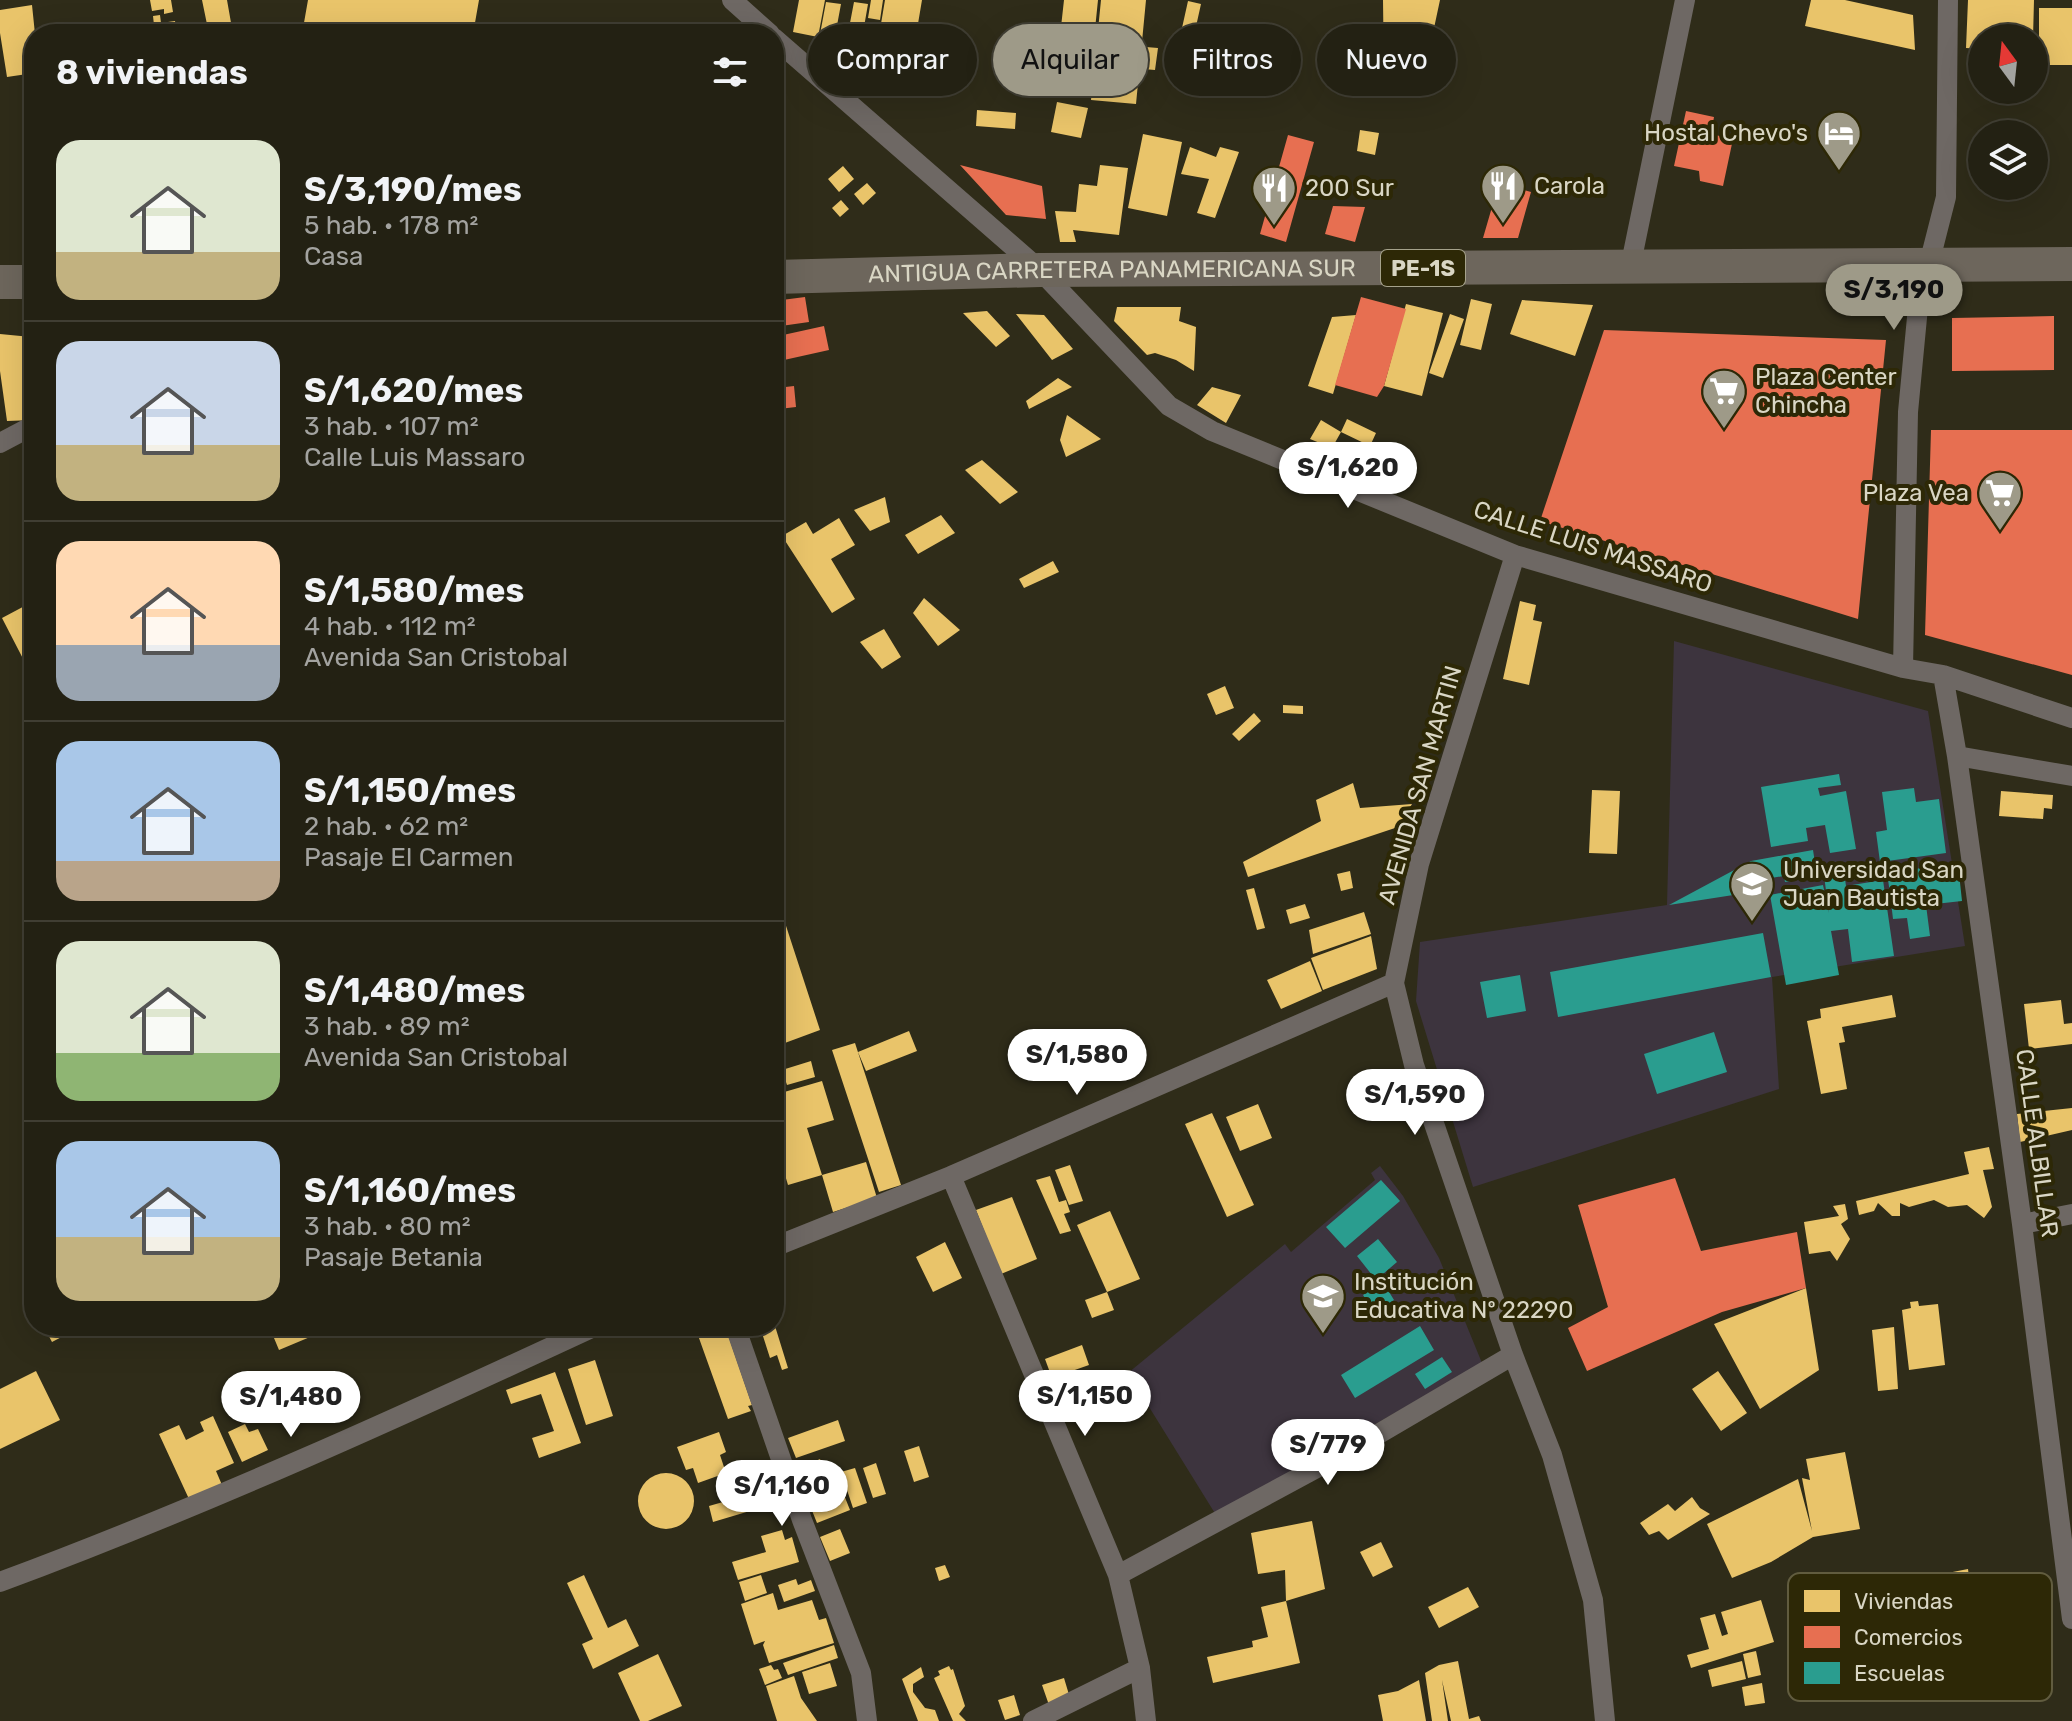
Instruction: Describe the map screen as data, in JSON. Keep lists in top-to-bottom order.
{
  "streets": {
    "highway": ["PE-1S", "ANTIGUA CARRETERA PANAMERICANA SUR"],
    "street": ["CALLE LUIS MASSARO", "AVENIDA SAN MARTIN", "CALLE ALBILLAR"]
  },
  "crossings": [
    ["ANTIGUA CARRETERA PANAMERICANA SUR", "CALLE LUIS MASSARO"],
    ["CALLE LUIS MASSARO", "AVENIDA SAN MARTIN"],
    ["CALLE LUIS MASSARO", "CALLE ALBILLAR"]
  ],
  "places": {
    "hotel": ["Hostal Chevo's"],
    "restaurant": ["Carola", "200 Sur"],
    "supermarket": ["Plaza Center Chincha", "Plaza Vea"],
    "school or university": ["Universidad San Juan Bautista", "Institución Educativa Nº 22290"]
  },
  "legend": ["Viviendas", "Comercios", "Escuelas"],
  "north": "top",
  "page": {
    "chip": [
      "Comprar",
      "Alquilar",
      "Filtros",
      "Nuevo"
    ],
    "heading": "8 viviendas",
    "list": [
      {
        "name": "S/3,190/mes",
        "note": "5 hab. · 178 m² · Casa"
      },
      {
        "name": "S/1,620/mes",
        "note": "3 hab. · 107 m² · Calle Luis Massaro"
      },
      {
        "name": "S/1,580/mes",
        "note": "4 hab. · 112 m² · Avenida San Cristobal"
      },
      {
        "name": "S/1,150/mes",
        "note": "2 hab. · 62 m² · Pasaje El Carmen"
      },
      {
        "name": "S/1,480/mes",
        "note": "3 hab. · 89 m² · Avenida San Cristobal"
      },
      {
        "name": "S/1,160/mes",
        "note": "3 hab. · 80 m² · Pasaje Betania"
      }
    ],
    "price": [
      "S/3,190",
      "S/1,620",
      "S/1,580",
      "S/1,590",
      "S/1,150",
      "S/1,480",
      "S/779",
      "S/1,160"
    ]
  }
}
